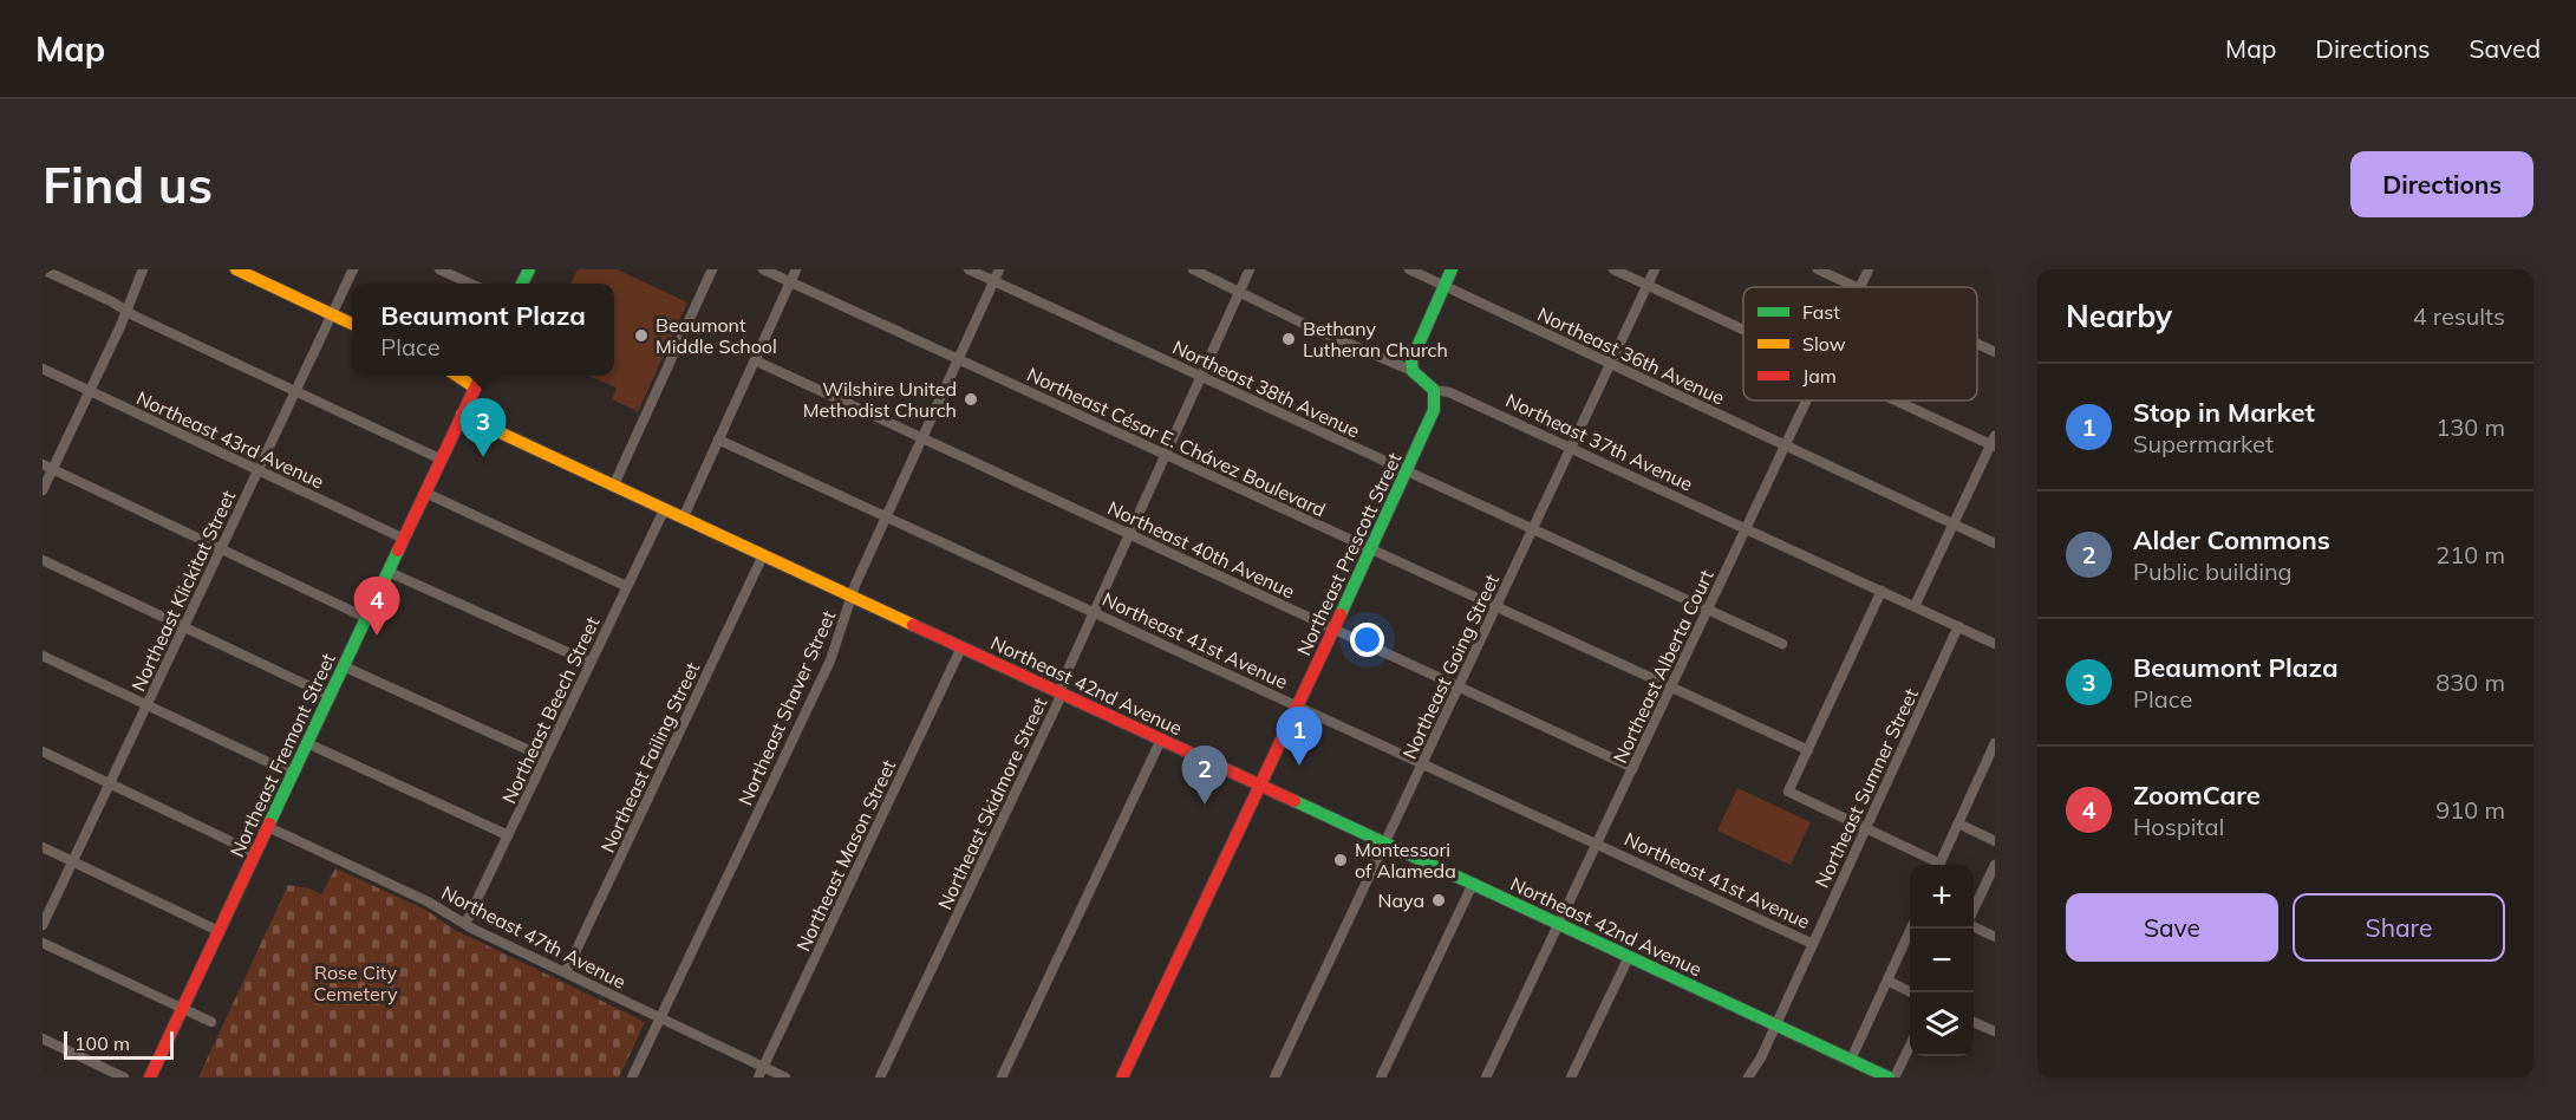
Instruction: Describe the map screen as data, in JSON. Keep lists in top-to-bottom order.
{
  "streets": {
    "street": [
      "Northeast 36th Avenue",
      "Northeast 38th Avenue",
      "Northeast 43rd Avenue",
      "Northeast César E. Chávez Boulevard",
      "Northeast 37th Avenue",
      "Northeast 40th Avenue",
      "Northeast Prescott Street",
      "Northeast Klickitat Street",
      "Northeast 41st Avenue",
      "Northeast Going Street",
      "Northeast Alberta Court",
      "Northeast 42nd Avenue",
      "Northeast Shaver Street",
      "Northeast Beech Street",
      "Northeast Fremont Street",
      "Northeast Failing Street",
      "Northeast Sumner Street",
      "Northeast Skidmore Street",
      "Northeast Mason Street",
      "Northeast 47th Avenue"
    ]
  },
  "crossings": [
    ["Northeast 36th Avenue", "Northeast Going Street"],
    ["Northeast 36th Avenue", "Northeast Alberta Court"],
    ["Northeast 38th Avenue", "Northeast Prescott Street"],
    ["Northeast 38th Avenue", "Northeast Going Street"],
    ["Northeast 38th Avenue", "Northeast Alberta Court"],
    ["Northeast 38th Avenue", "Northeast Shaver Street"],
    ["Northeast 38th Avenue", "Northeast Skidmore Street"],
    ["Northeast 43rd Avenue", "Northeast Klickitat Street"],
    ["Northeast 43rd Avenue", "Northeast Fremont Street"],
    ["Northeast César E. Chávez Boulevard", "Northeast Prescott Street"],
    ["Northeast César E. Chávez Boulevard", "Northeast Going Street"],
    ["Northeast César E. Chávez Boulevard", "Northeast Alberta Court"],
    ["Northeast César E. Chávez Boulevard", "Northeast Shaver Street"],
    ["Northeast César E. Chávez Boulevard", "Northeast Skidmore Street"],
    ["Northeast 37th Avenue", "Northeast Prescott Street"],
    ["Northeast 37th Avenue", "Northeast Going Street"],
    ["Northeast 37th Avenue", "Northeast Alberta Court"],
    ["Northeast 37th Avenue", "Northeast Sumner Street"],
    ["Northeast 37th Avenue", "Northeast Skidmore Street"],
    ["Northeast 40th Avenue", "Northeast Prescott Street"],
    ["Northeast 40th Avenue", "Northeast Going Street"],
    ["Northeast 40th Avenue", "Northeast Alberta Court"],
    ["Northeast 40th Avenue", "Northeast Shaver Street"],
    ["Northeast 40th Avenue", "Northeast Skidmore Street"],
    ["Northeast Prescott Street", "Northeast 41st Avenue"],
    ["Northeast Prescott Street", "Northeast 42nd Avenue"],
    ["Northeast 41st Avenue", "Northeast Going Street"],
    ["Northeast 41st Avenue", "Northeast Alberta Court"],
    ["Northeast 41st Avenue", "Northeast Shaver Street"],
    ["Northeast 41st Avenue", "Northeast Sumner Street"],
    ["Northeast 41st Avenue", "Northeast Skidmore Street"],
    ["Northeast Going Street", "Northeast 42nd Avenue"],
    ["Northeast Alberta Court", "Northeast 42nd Avenue"],
    ["Northeast 42nd Avenue", "Northeast Shaver Street"],
    ["Northeast 42nd Avenue", "Northeast Beech Street"],
    ["Northeast 42nd Avenue", "Northeast Fremont Street"],
    ["Northeast 42nd Avenue", "Northeast Failing Street"],
    ["Northeast 42nd Avenue", "Northeast Sumner Street"],
    ["Northeast 42nd Avenue", "Northeast Skidmore Street"],
    ["Northeast 42nd Avenue", "Northeast Mason Street"],
    ["Northeast Shaver Street", "Northeast 47th Avenue"],
    ["Northeast Beech Street", "Northeast 47th Avenue"],
    ["Northeast Fremont Street", "Northeast 47th Avenue"],
    ["Northeast Failing Street", "Northeast 47th Avenue"],
    ["Northeast Mason Street", "Northeast 47th Avenue"]
  ],
  "parks": ["Rose City Cemetery"],
  "places": [
    "Beaumont Middle School",
    "Bethany Lutheran Church",
    "Wilshire United Methodist Church",
    "Montessori of Alameda",
    "Naya"
  ],
  "legend": ["Fast", "Slow", "Jam"],
  "scale_bar": "100 m",
  "page": {
    "header": "Map",
    "nav": ["Map", "Directions", "Saved"],
    "buttons": [
      "Directions",
      ["Save", "Share"]
    ],
    "title": "Find us",
    "heading": ["Nearby", "4 results"],
    "popup": ["Beaumont Plaza", "Place"],
    "list": [
      {
        "mark": "1",
        "name": "Stop in Market",
        "note": "Supermarket",
        "value": "130 m"
      },
      {
        "mark": "2",
        "name": "Alder Commons",
        "note": "Public building",
        "value": "210 m"
      },
      {
        "mark": "3",
        "name": "Beaumont Plaza",
        "note": "Place",
        "value": "830 m"
      },
      {
        "mark": "4",
        "name": "ZoomCare",
        "note": "Hospital",
        "value": "910 m"
      }
    ],
    "pins": [
      "3",
      "4",
      "1",
      "2"
    ],
    "map_buttons": ["+", "−"],
    "scale": "100 m"
  }
}
